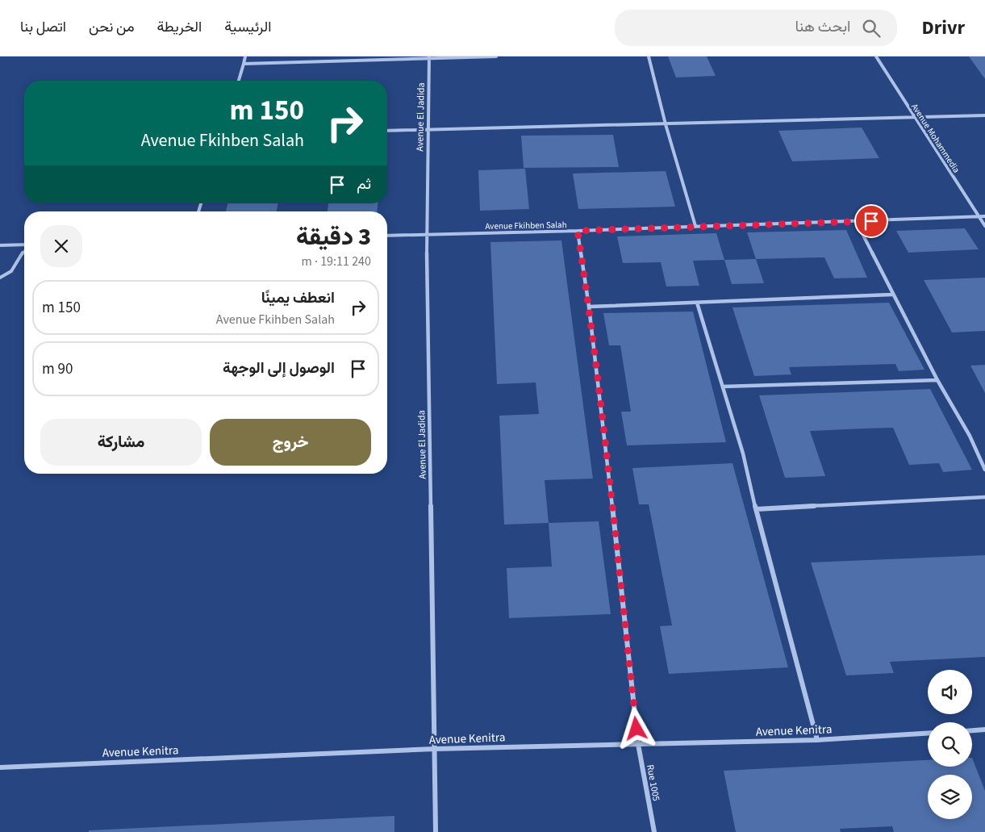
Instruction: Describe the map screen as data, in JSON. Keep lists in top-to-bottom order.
{
  "streets": {
    "street": [
      "Avenue El Jadida",
      "Avenue Mohammedia",
      "Avenue Fkihben Salah",
      "Avenue Kenitra",
      "Rue 1005"
    ]
  },
  "crossings": [
    ["Avenue El Jadida", "Avenue Fkihben Salah"],
    ["Avenue El Jadida", "Avenue Kenitra"],
    ["Avenue Mohammedia", "Avenue Fkihben Salah"],
    ["Avenue Fkihben Salah", "Rue 1005"],
    ["Avenue Kenitra", "Rue 1005"]
  ],
  "page": {
    "header": "Drivr",
    "search": "ابحث هنا",
    "nav": [
      "الرئيسية",
      "الخريطة",
      "من نحن",
      "اتصل بنا"
    ],
    "turn": ["150 m", "Avenue Fkihben Salah"],
    "then": "ثم",
    "heading": ["3 دقيقة", "240 m · 19:11"],
    "list": [
      {
        "name": "انعطف يمينًا",
        "note": "Avenue Fkihben Salah",
        "value": "150 m"
      },
      {
        "name": "الوصول إلى الوجهة",
        "value": "90 m"
      }
    ],
    "buttons": ["خروج", "مشاركة"]
  }
}
